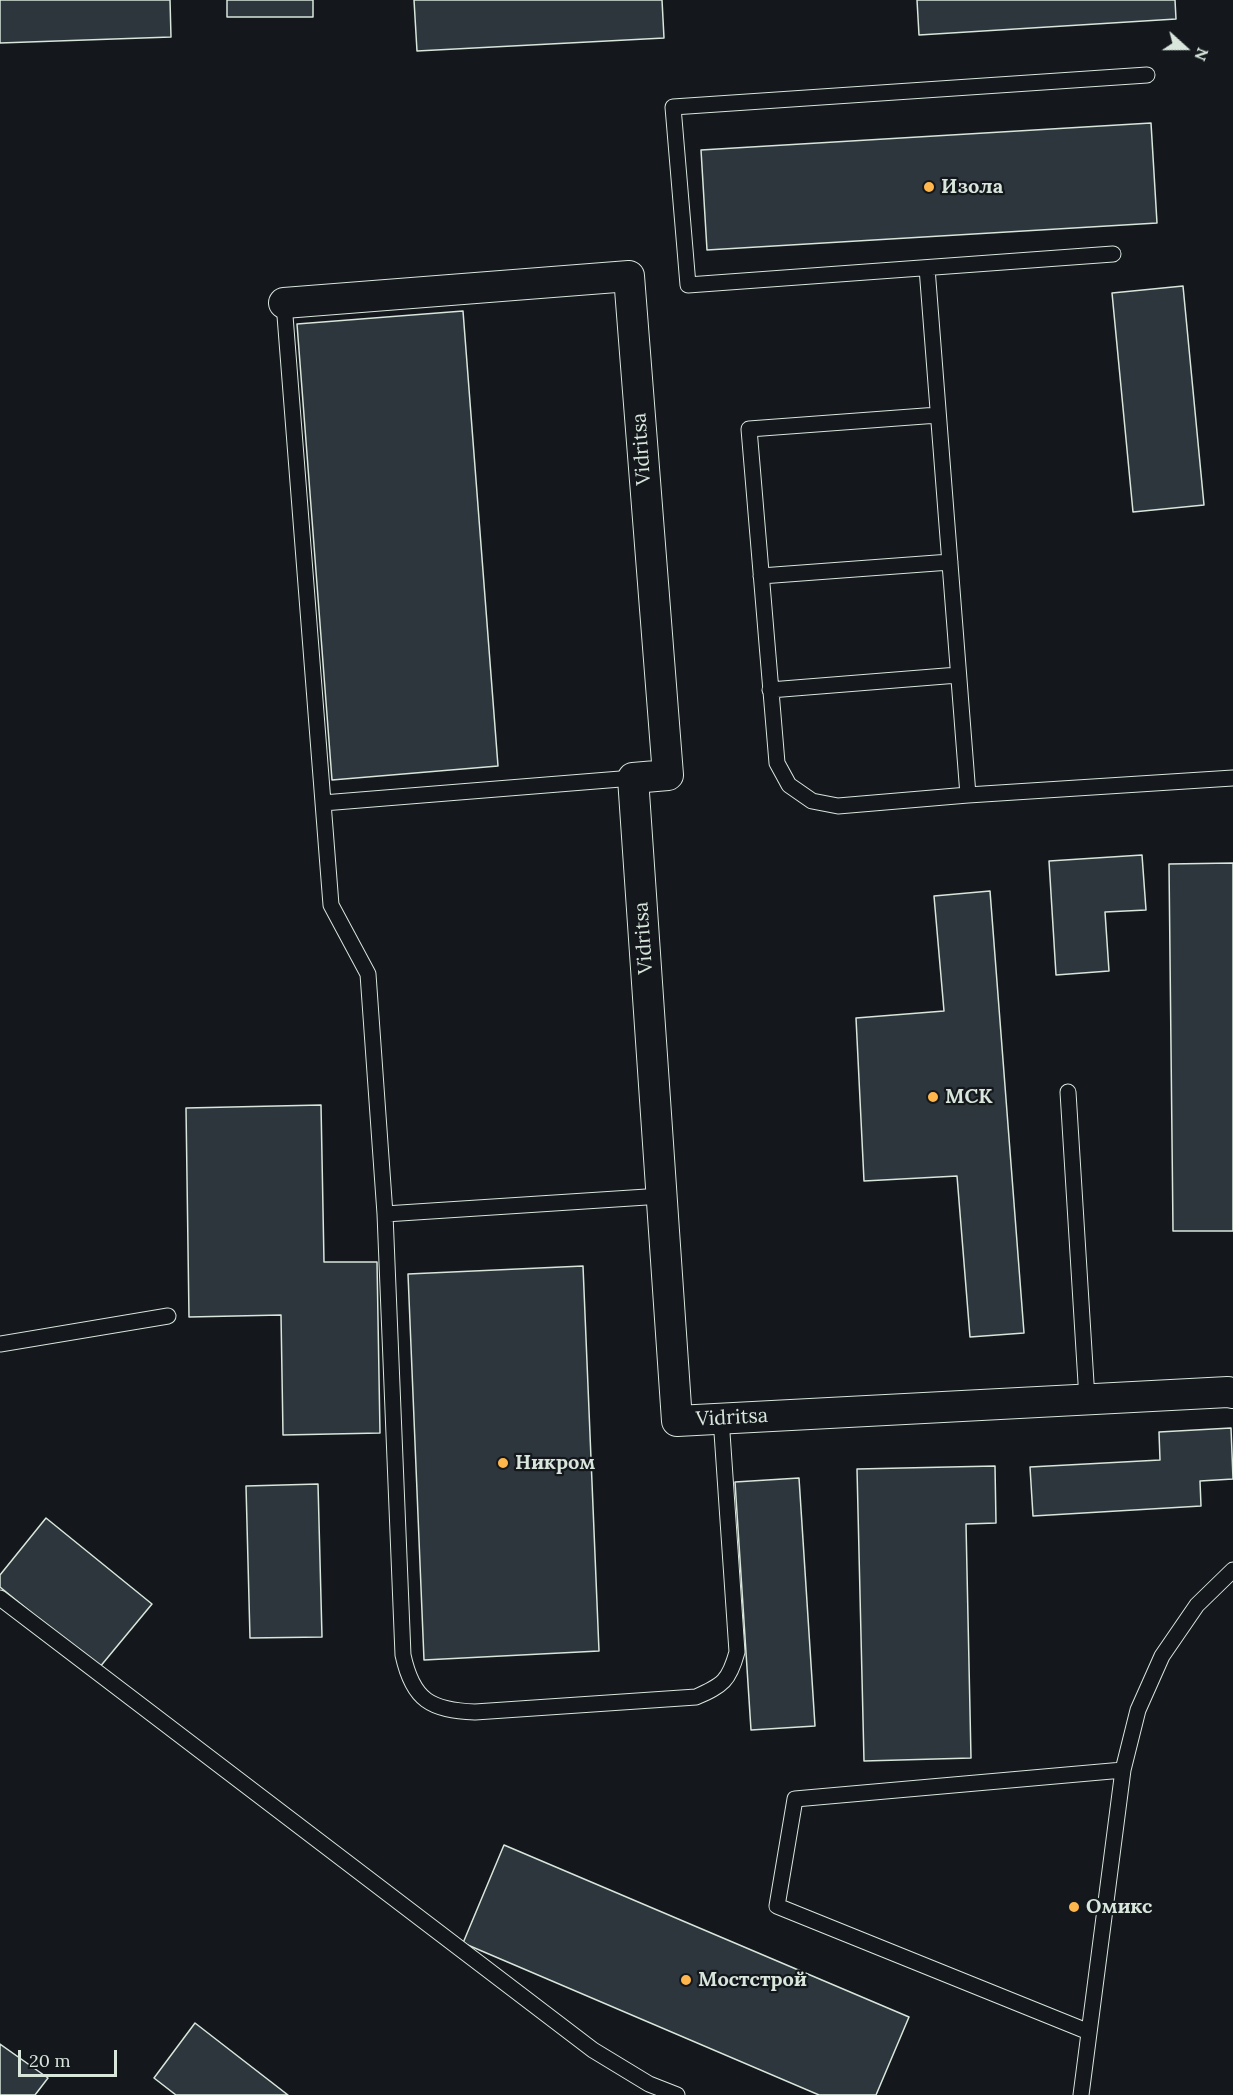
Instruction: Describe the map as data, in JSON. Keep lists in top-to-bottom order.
{
  "streets": {
    "street": ["Vidritsa"]
  },
  "places": [
    "Изола",
    "МСК",
    "Никром",
    "Омикс",
    "Мостстрой"
  ],
  "scale_bar": "20 m",
  "north": "right"
}
